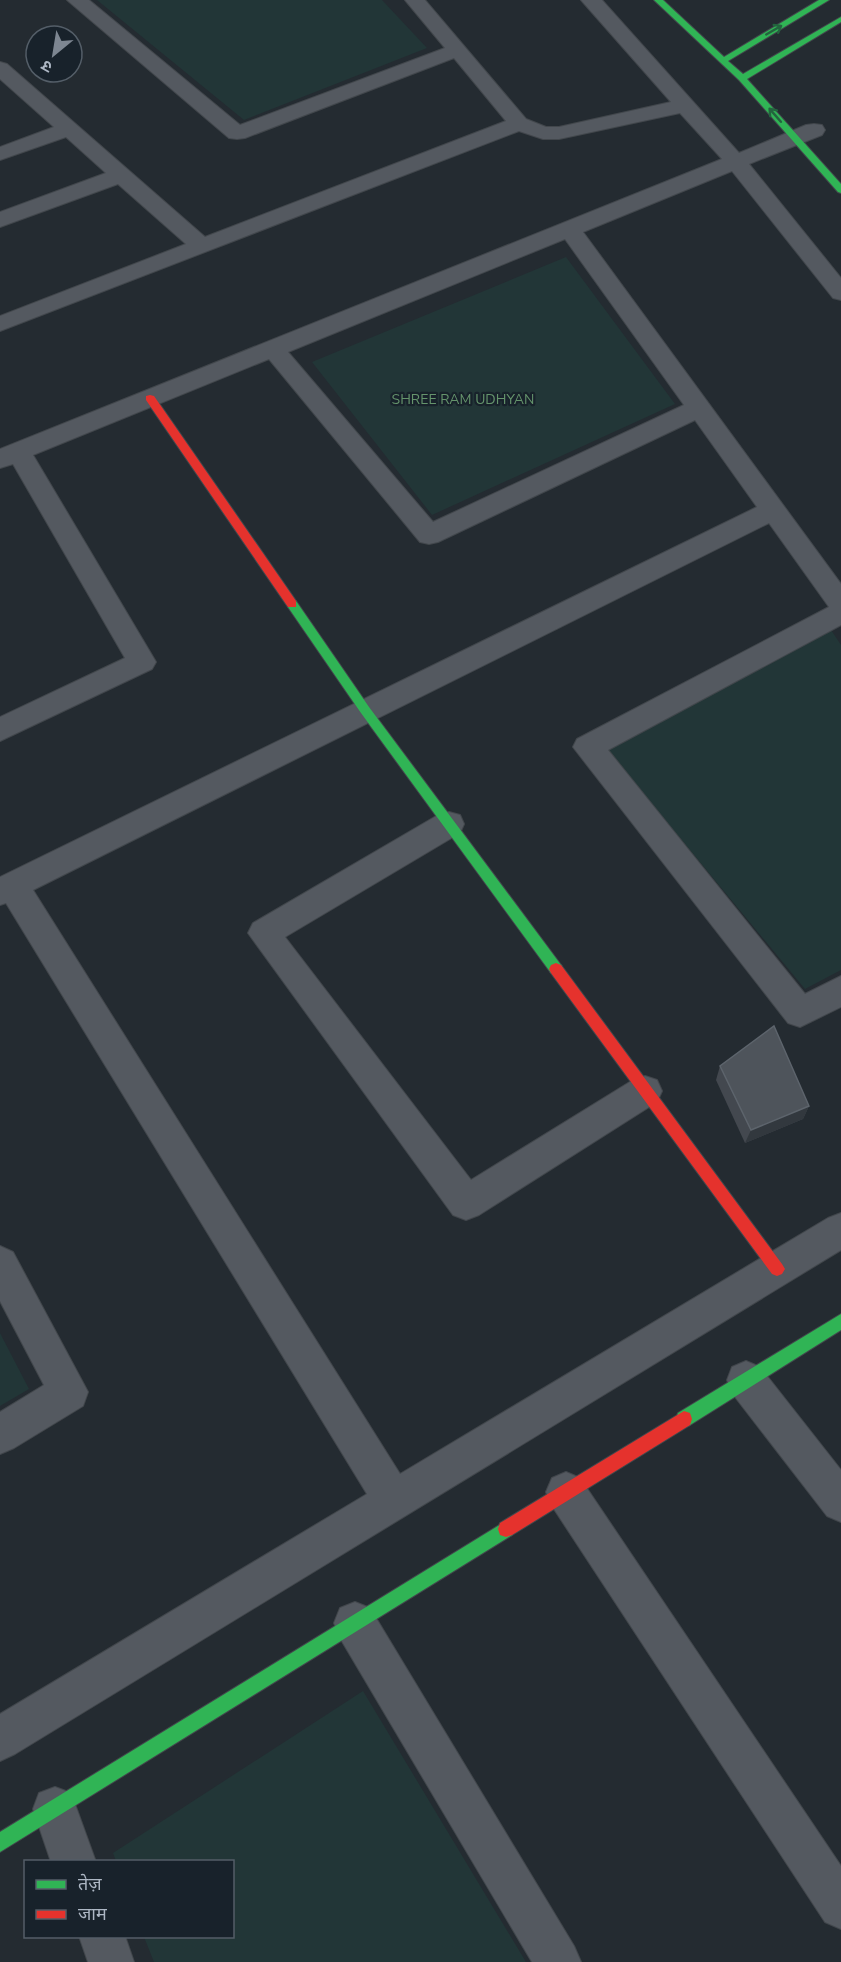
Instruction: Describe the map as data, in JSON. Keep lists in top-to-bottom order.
{
  "parks": ["SHREE RAM UDHYAN"],
  "legend": ["तेज़", "जाम"],
  "north": "bottom left"
}
